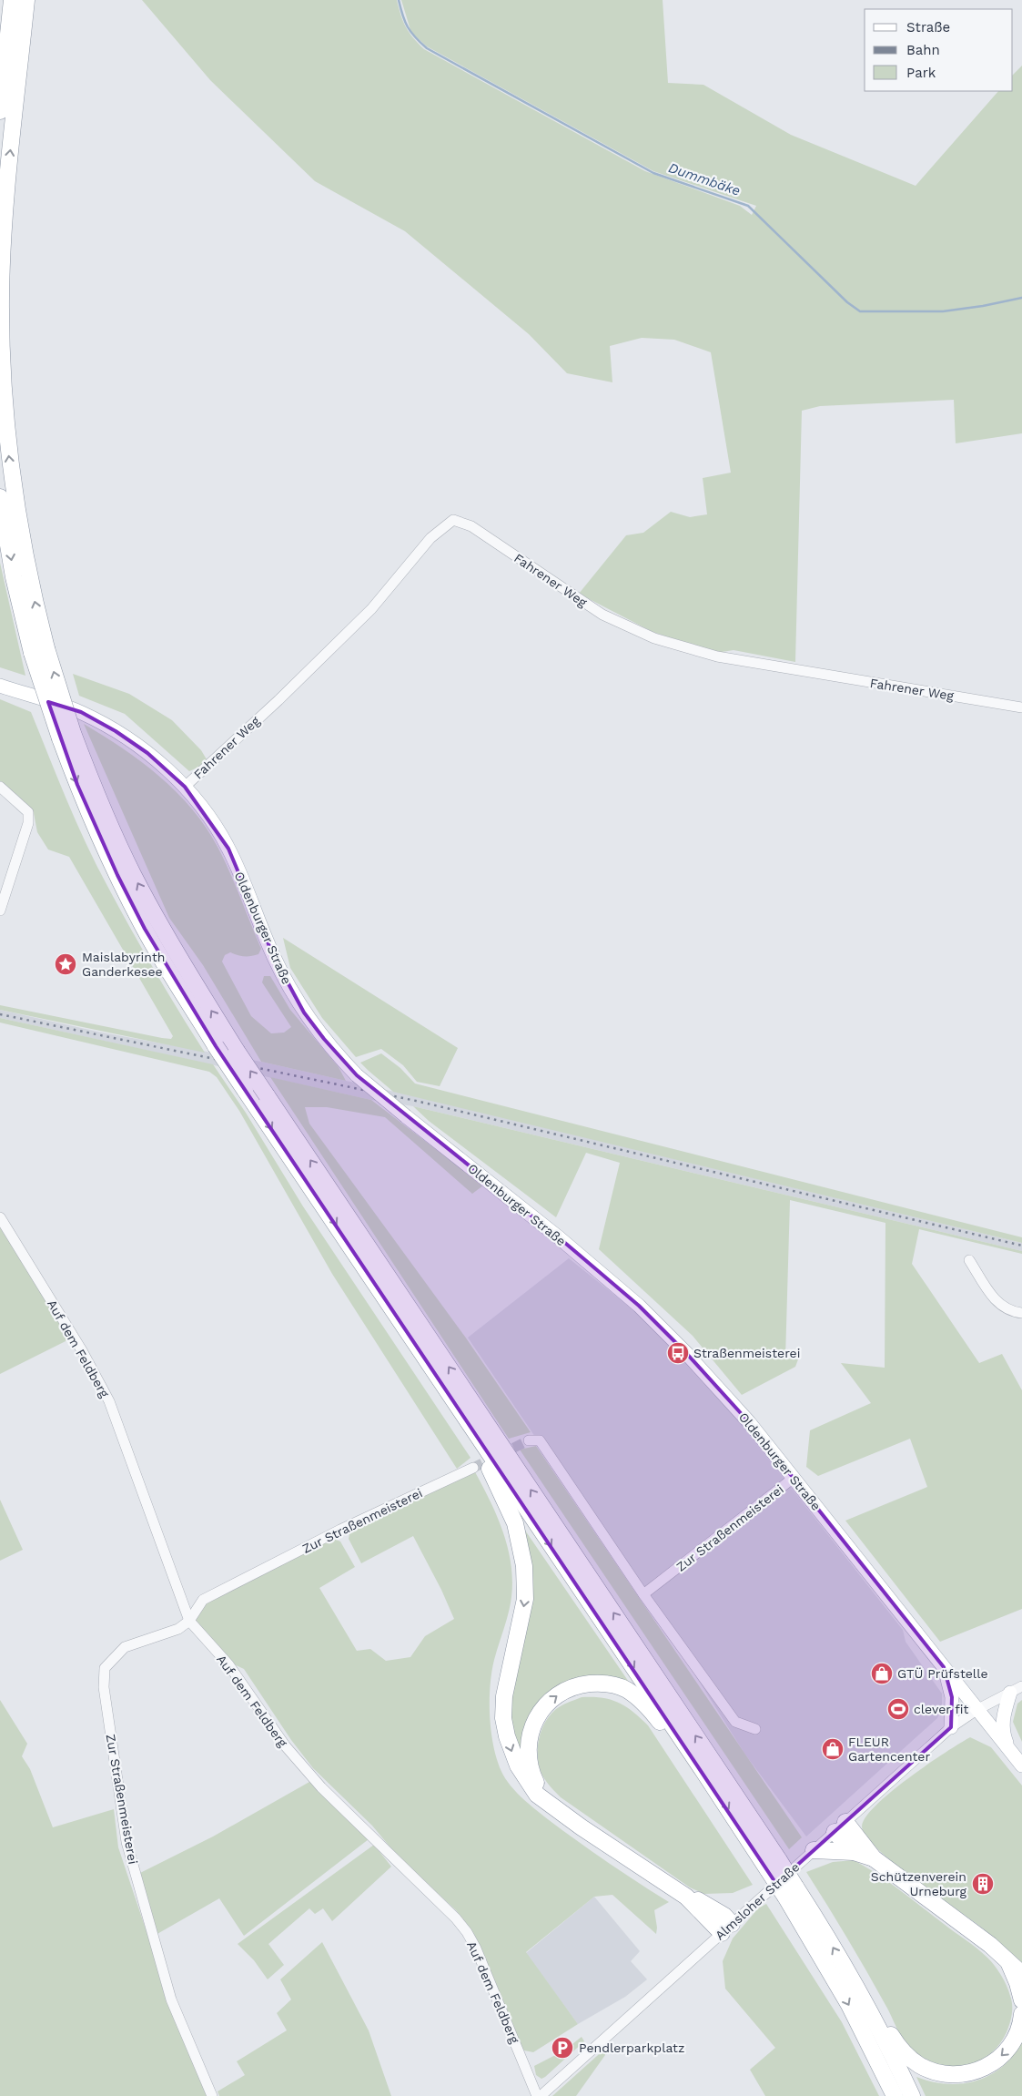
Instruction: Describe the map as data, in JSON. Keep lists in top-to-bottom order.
{
  "streets": {
    "main road": ["Oldenburger Straße"],
    "street": [
      "Fahrener Weg",
      "Auf dem Feldberg",
      "Zur Straßenmeisterei",
      "Almsloher Straße"
    ]
  },
  "crossings": [
    ["Fahrener Weg", "Oldenburger Straße"],
    ["Oldenburger Straße", "Zur Straßenmeisterei"],
    ["Oldenburger Straße", "Almsloher Straße"],
    ["Auf dem Feldberg", "Zur Straßenmeisterei"]
  ],
  "water": ["Dummbäke"],
  "places": {
    "place": ["Maislabyrinth Ganderkesee"],
    "bus stop": ["Straßenmeisterei"],
    "shop": ["GTÜ Prüfstelle", "FLEUR Gartencenter"],
    "sports": ["clever fit"],
    "building": ["Schützenverein Urneburg"],
    "parking": ["Pendlerparkplatz"]
  },
  "legend": ["Straße", "Bahn", "Park"]
}
